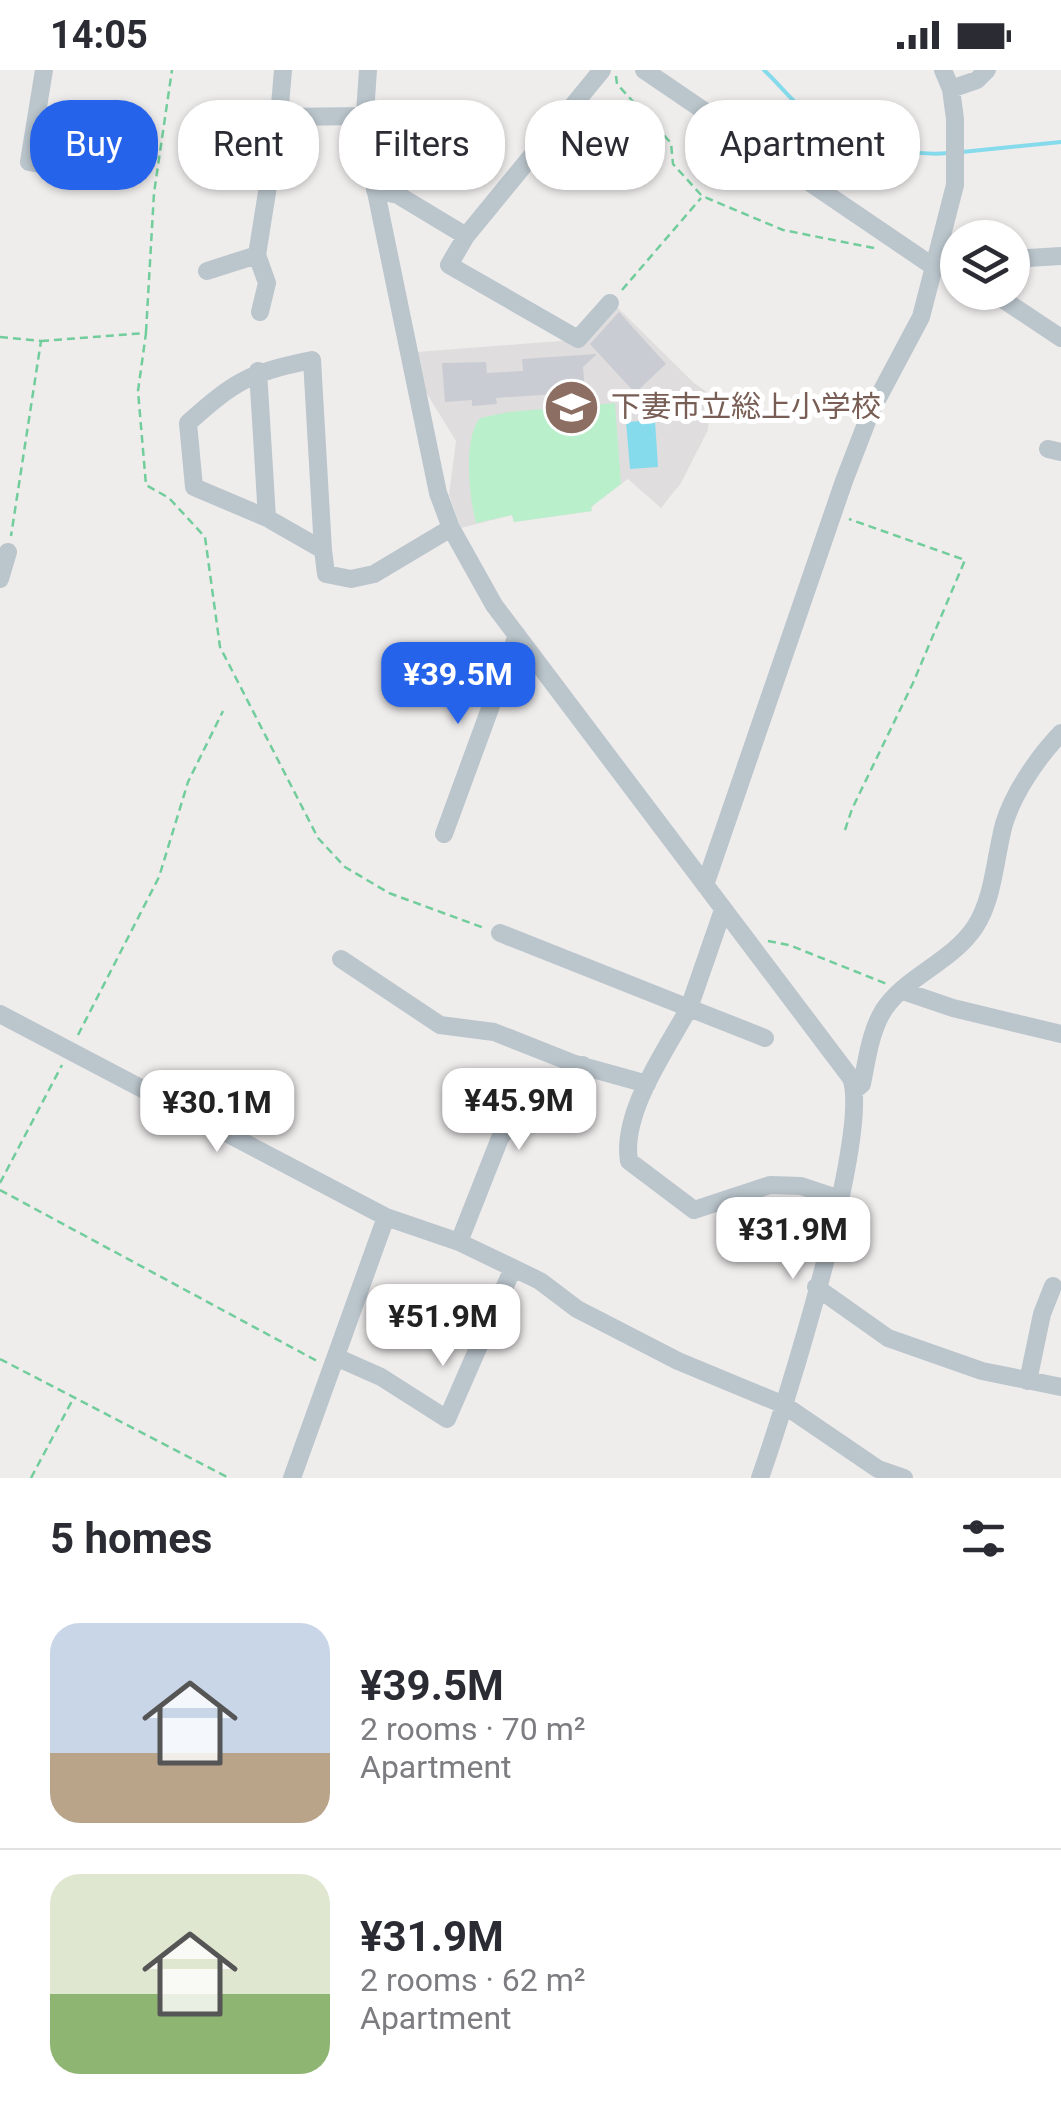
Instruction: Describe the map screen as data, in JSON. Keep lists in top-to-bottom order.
{
  "places": {
    "school or university": ["下妻市立総上小学校"]
  },
  "page": {
    "status": "14:05",
    "chip": [
      "Buy",
      "Rent",
      "Filters",
      "New",
      "Apartment"
    ],
    "price": [
      "¥39.5M",
      "¥45.9M",
      "¥30.1M",
      "¥31.9M",
      "¥51.9M"
    ],
    "heading": "5 homes",
    "list": [
      {
        "name": "¥39.5M",
        "note": "2 rooms · 70 m² · Apartment"
      },
      {
        "name": "¥31.9M",
        "note": "2 rooms · 62 m² · Apartment"
      }
    ]
  }
}
